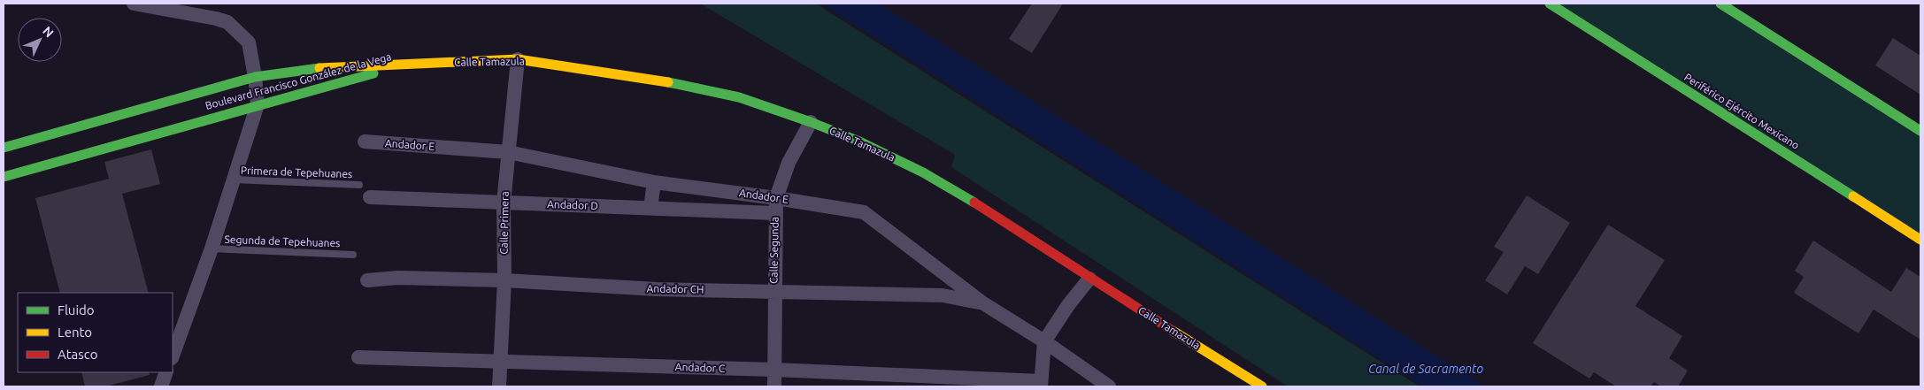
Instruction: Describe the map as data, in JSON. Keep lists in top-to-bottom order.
{
  "streets": {
    "main road": ["Calle Tamazula", "Boulevard Francisco González de la Vega", "Periférico Ejército Mexicano"],
    "street": [
      "Andador E",
      "Andador D",
      "Calle Primera",
      "Calle Segunda",
      "Andador CH",
      "Andador C"
    ],
    "lane": ["Primera de Tepehuanes", "Segunda de Tepehuanes"]
  },
  "crossings": [
    ["Calle Tamazula", "Boulevard Francisco González de la Vega"],
    ["Calle Tamazula", "Calle Primera"],
    ["Calle Tamazula", "Calle Segunda"],
    ["Andador E", "Calle Primera"],
    ["Andador E", "Calle Segunda"],
    ["Andador E", "Andador CH"],
    ["Andador D", "Calle Primera"],
    ["Andador D", "Calle Segunda"],
    ["Calle Primera", "Andador CH"],
    ["Calle Primera", "Andador C"],
    ["Calle Segunda", "Andador CH"],
    ["Calle Segunda", "Andador C"]
  ],
  "water": ["Canal de Sacramento"],
  "legend": ["Fluido", "Lento", "Atasco"],
  "north": "top right"
}
